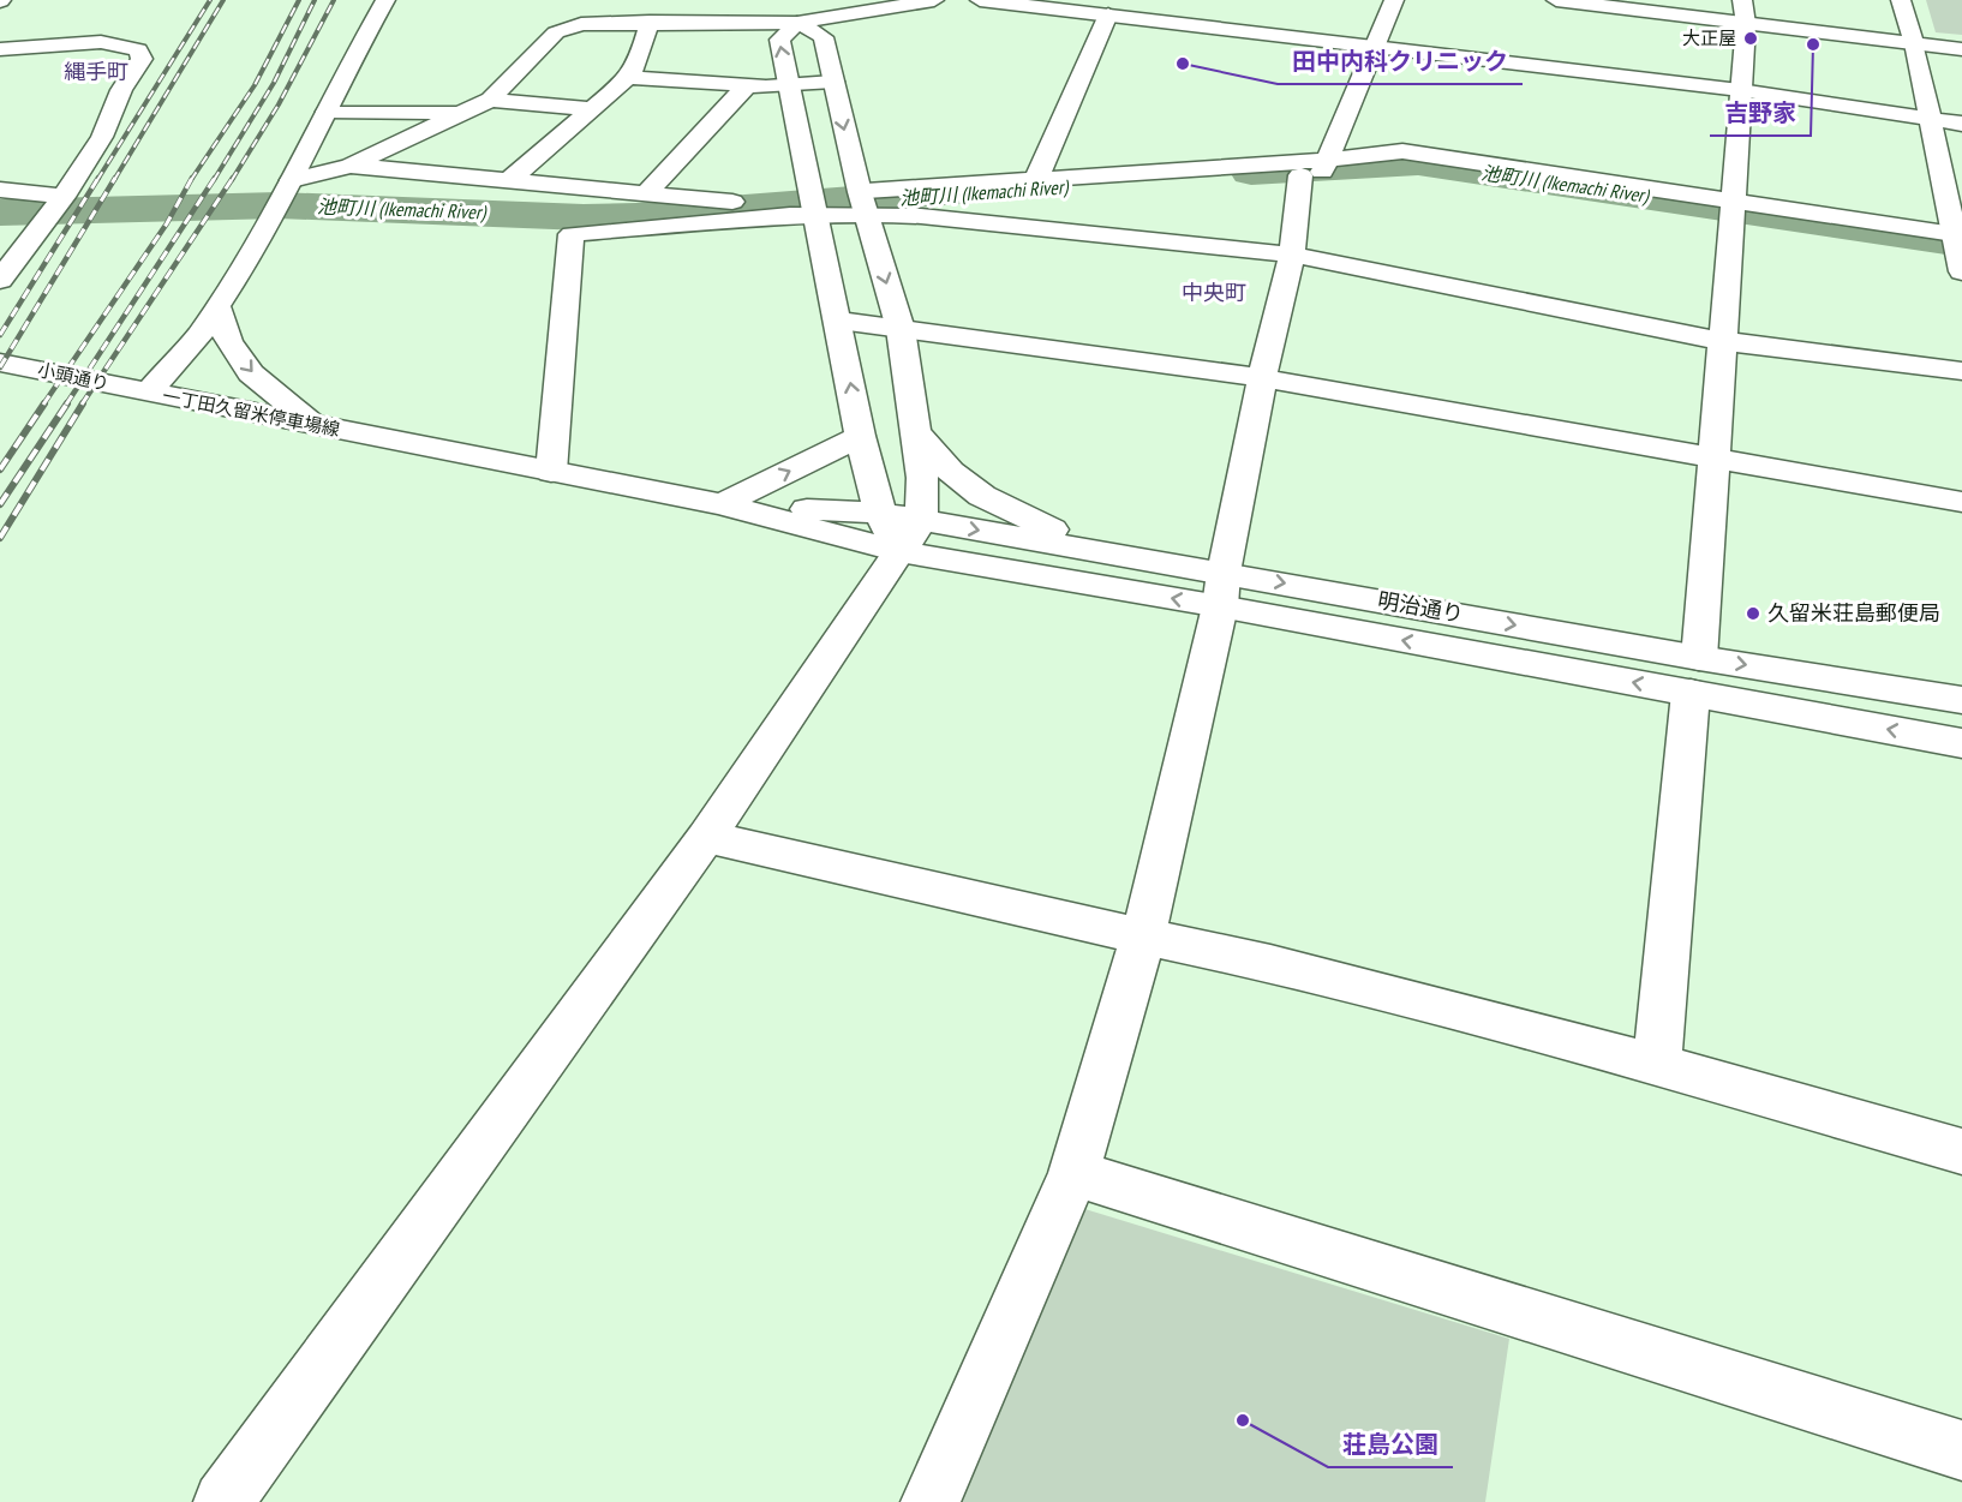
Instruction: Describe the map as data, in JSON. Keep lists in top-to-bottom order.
{
  "streets": {
    "street": ["小頭通り", "一丁田久留米停車場線", "明治通り"]
  },
  "crossings": [
    ["小頭通り", "一丁田久留米停車場線"],
    ["一丁田久留米停車場線", "明治通り"]
  ],
  "districts": ["縄手町", "中央町"],
  "water": ["池町川 (Ikemachi River)"],
  "places": [
    "大正屋",
    "吉野家",
    "田中内科クリニック",
    "久留米荘島郵便局",
    "荘島公園"
  ]
}
